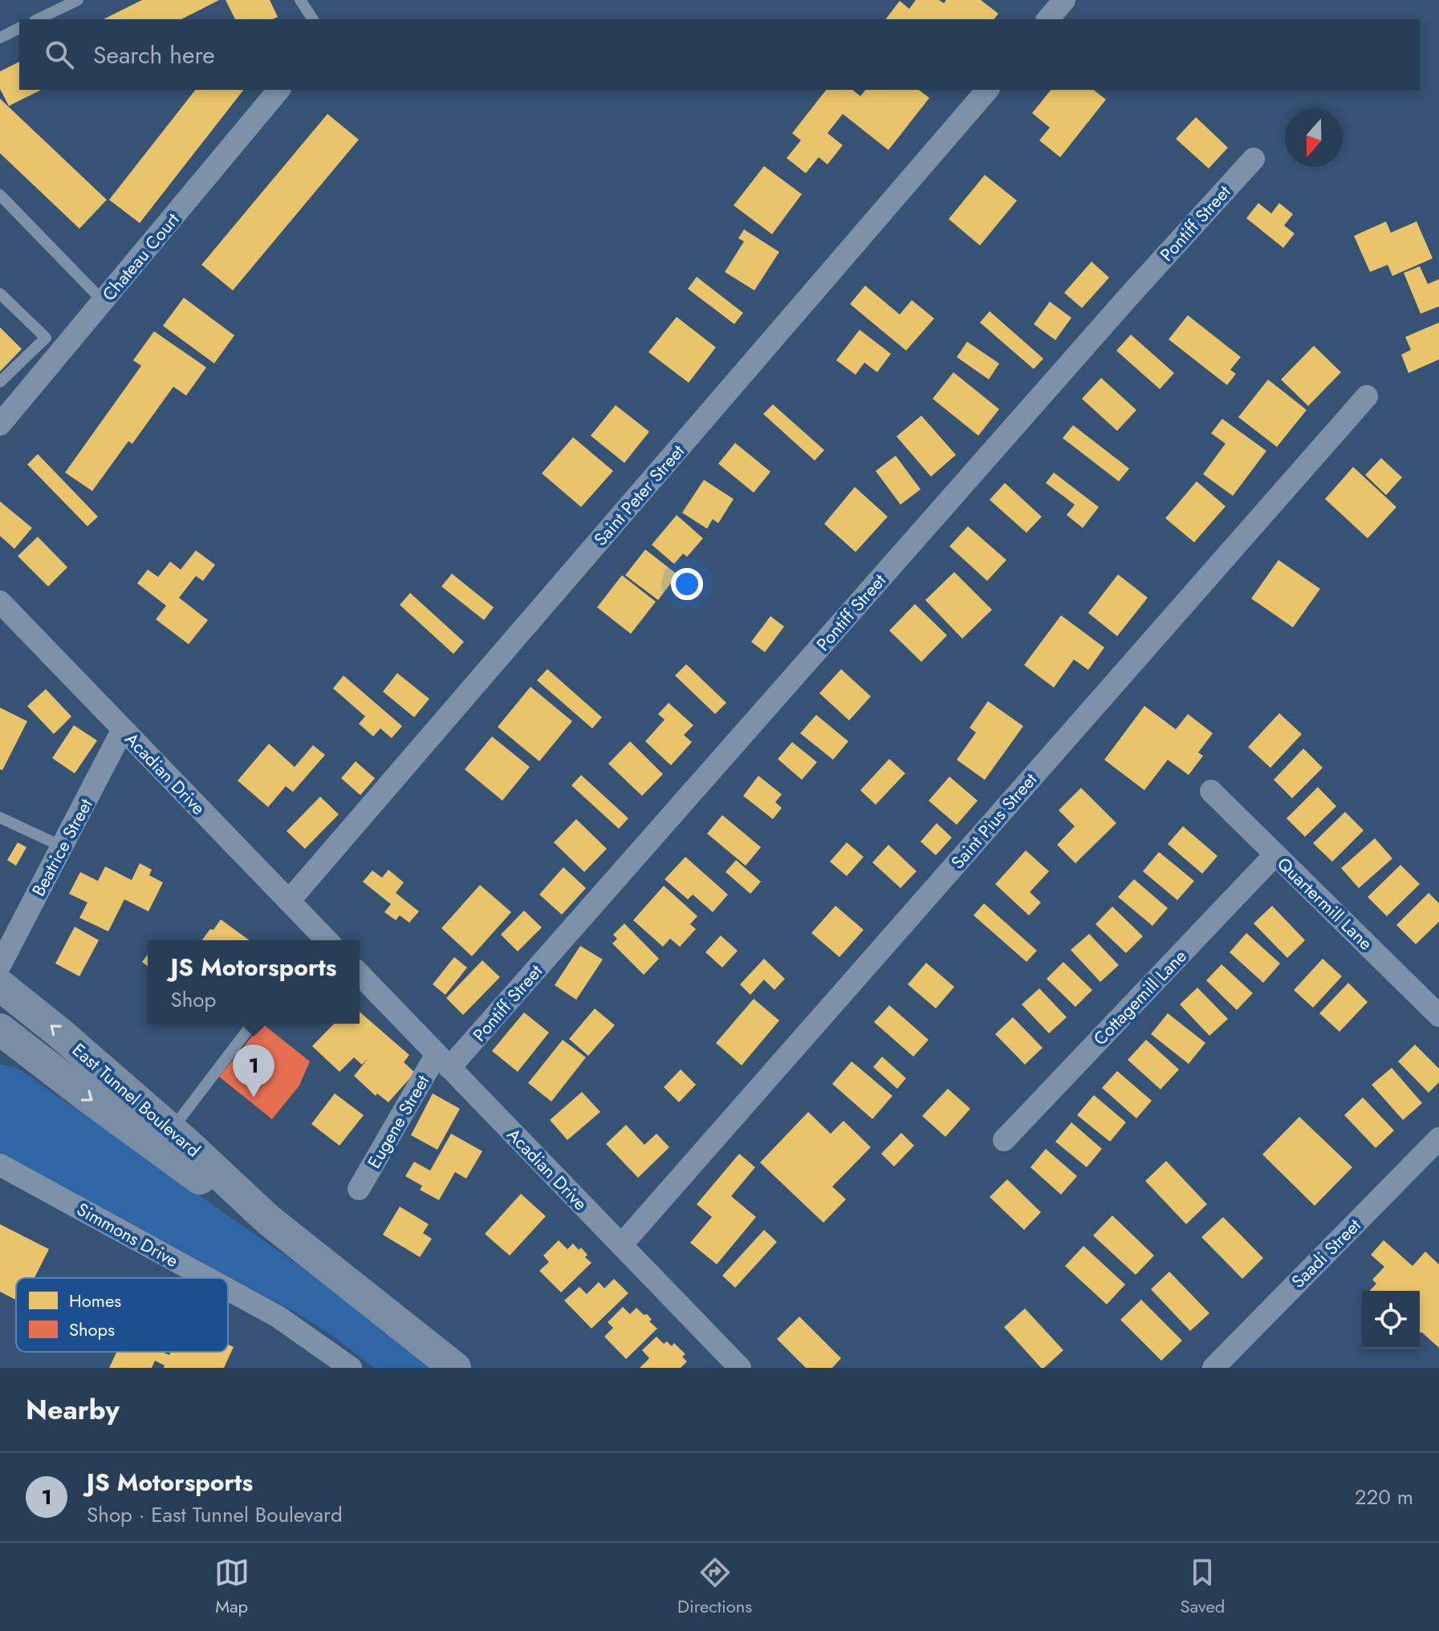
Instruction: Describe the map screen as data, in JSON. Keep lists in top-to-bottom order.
{
  "streets": {
    "main road": ["East Tunnel Boulevard"],
    "street": [
      "Pontiff Street",
      "Chateau Court",
      "Saint Peter Street",
      "Acadian Drive",
      "Saint Pius Street",
      "Beatrice Street",
      "Quartermill Lane",
      "Cottagemill Lane",
      "Eugene Street",
      "Simmons Drive",
      "Saadi Street"
    ]
  },
  "crossings": [
    ["Pontiff Street", "Acadian Drive"],
    ["Pontiff Street", "Eugene Street"],
    ["Saint Peter Street", "Acadian Drive"],
    ["Acadian Drive", "Saint Pius Street"],
    ["Acadian Drive", "Beatrice Street"],
    ["Acadian Drive", "Eugene Street"],
    ["Quartermill Lane", "Cottagemill Lane"]
  ],
  "legend": ["Homes", "Shops"],
  "north": "bottom",
  "page": {
    "search": "Search here",
    "popup": ["JS Motorsports", "Shop"],
    "pins": "1",
    "heading": "Nearby",
    "list": [
      {
        "mark": "1",
        "name": "JS Motorsports",
        "note": "Shop · East Tunnel Boulevard",
        "value": "220 m"
      }
    ],
    "nav": ["Map", "Directions", "Saved"]
  }
}
